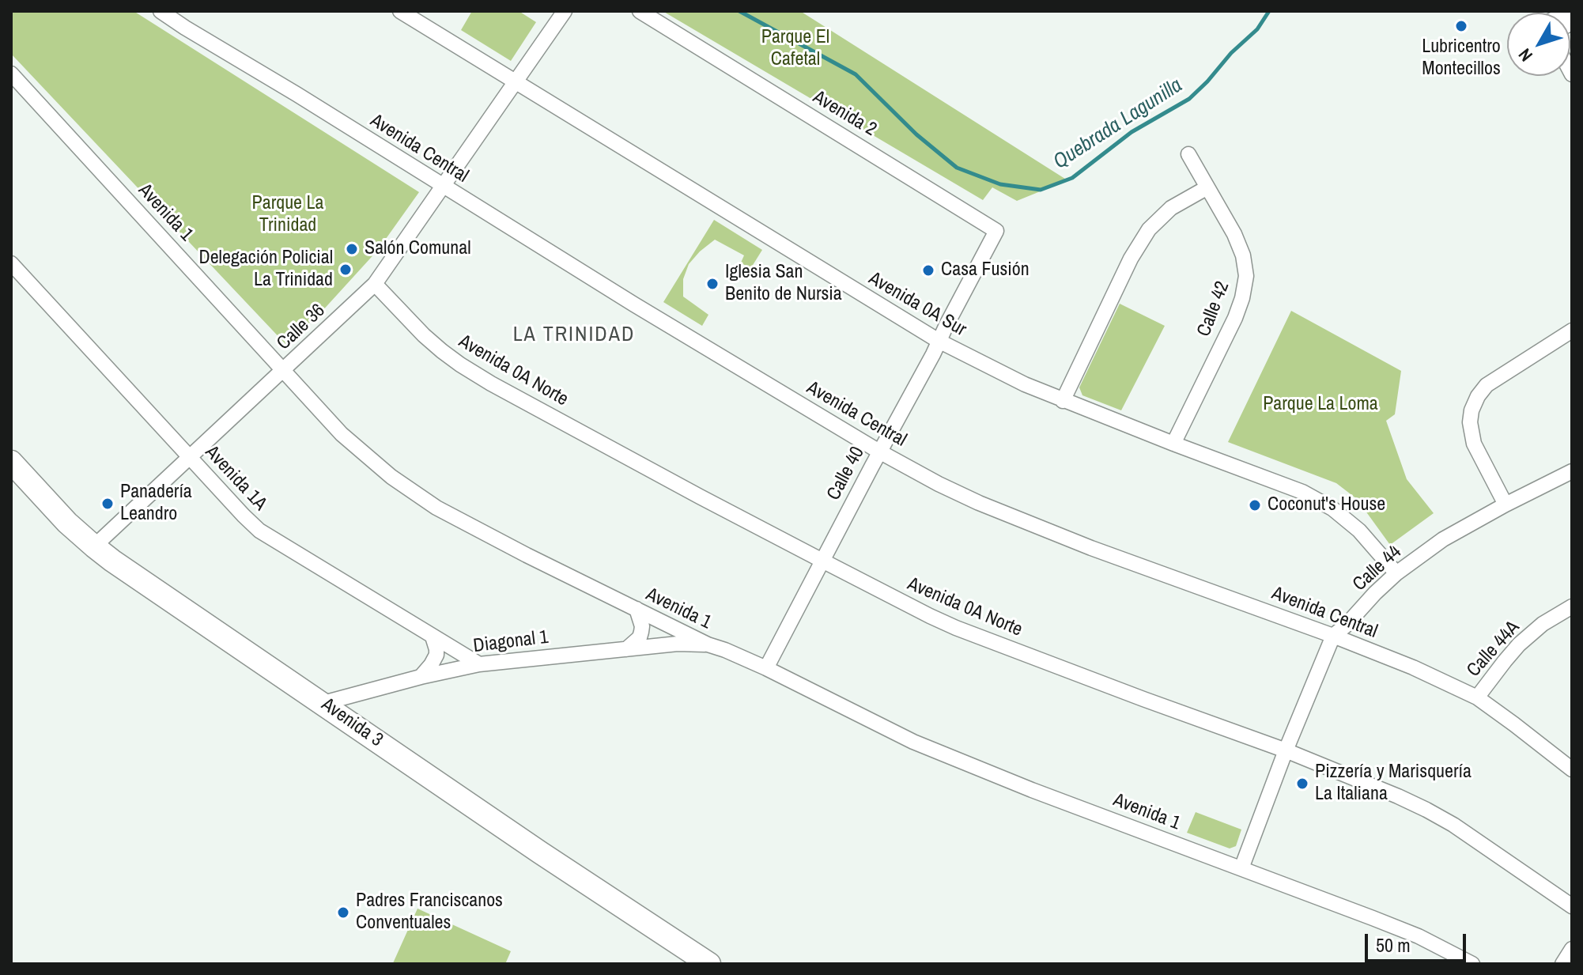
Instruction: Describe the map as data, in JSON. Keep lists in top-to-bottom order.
{
  "streets": {
    "main road": ["Avenida 3"],
    "street": [
      "Avenida 2",
      "Avenida Central",
      "Avenida 1",
      "Avenida 0A Sur",
      "Calle 42",
      "Calle 36",
      "Avenida 0A Norte",
      "Calle 40",
      "Avenida 1A",
      "Calle 44",
      "Diagonal 1",
      "Calle 44A"
    ]
  },
  "crossings": [
    ["Avenida 2", "Calle 40"],
    ["Avenida Central", "Calle 36"],
    ["Avenida Central", "Calle 40"],
    ["Avenida Central", "Calle 44"],
    ["Avenida Central", "Calle 44A"],
    ["Avenida 1", "Calle 36"],
    ["Avenida 1", "Calle 40"],
    ["Avenida 1", "Calle 44"],
    ["Avenida 1", "Diagonal 1"],
    ["Avenida 0A Sur", "Calle 42"],
    ["Avenida 0A Sur", "Calle 36"],
    ["Avenida 0A Sur", "Calle 40"],
    ["Avenida 0A Sur", "Calle 44"],
    ["Calle 36", "Avenida 0A Norte"],
    ["Calle 36", "Avenida 1A"],
    ["Calle 36", "Avenida 3"],
    ["Avenida 0A Norte", "Calle 40"],
    ["Avenida 0A Norte", "Calle 44"],
    ["Avenida 1A", "Diagonal 1"],
    ["Diagonal 1", "Avenida 3"]
  ],
  "districts": ["LA TRINIDAD"],
  "water": ["Quebrada Lagunilla"],
  "parks": ["Parque El Cafetal", "Parque La Trinidad", "Parque La Loma"],
  "places": [
    "Lubricentro Montecillos",
    "Salón Comunal",
    "Delegación Policial La Trinidad",
    "Casa Fusión",
    "Iglesia San Benito de Nursia",
    "Panadería Leandro",
    "Coconut's House",
    "Pizzería y Marisquería La Italiana",
    "Padres Franciscanos Conventuales"
  ],
  "scale_bar": "50 m",
  "north": "bottom left"
}
